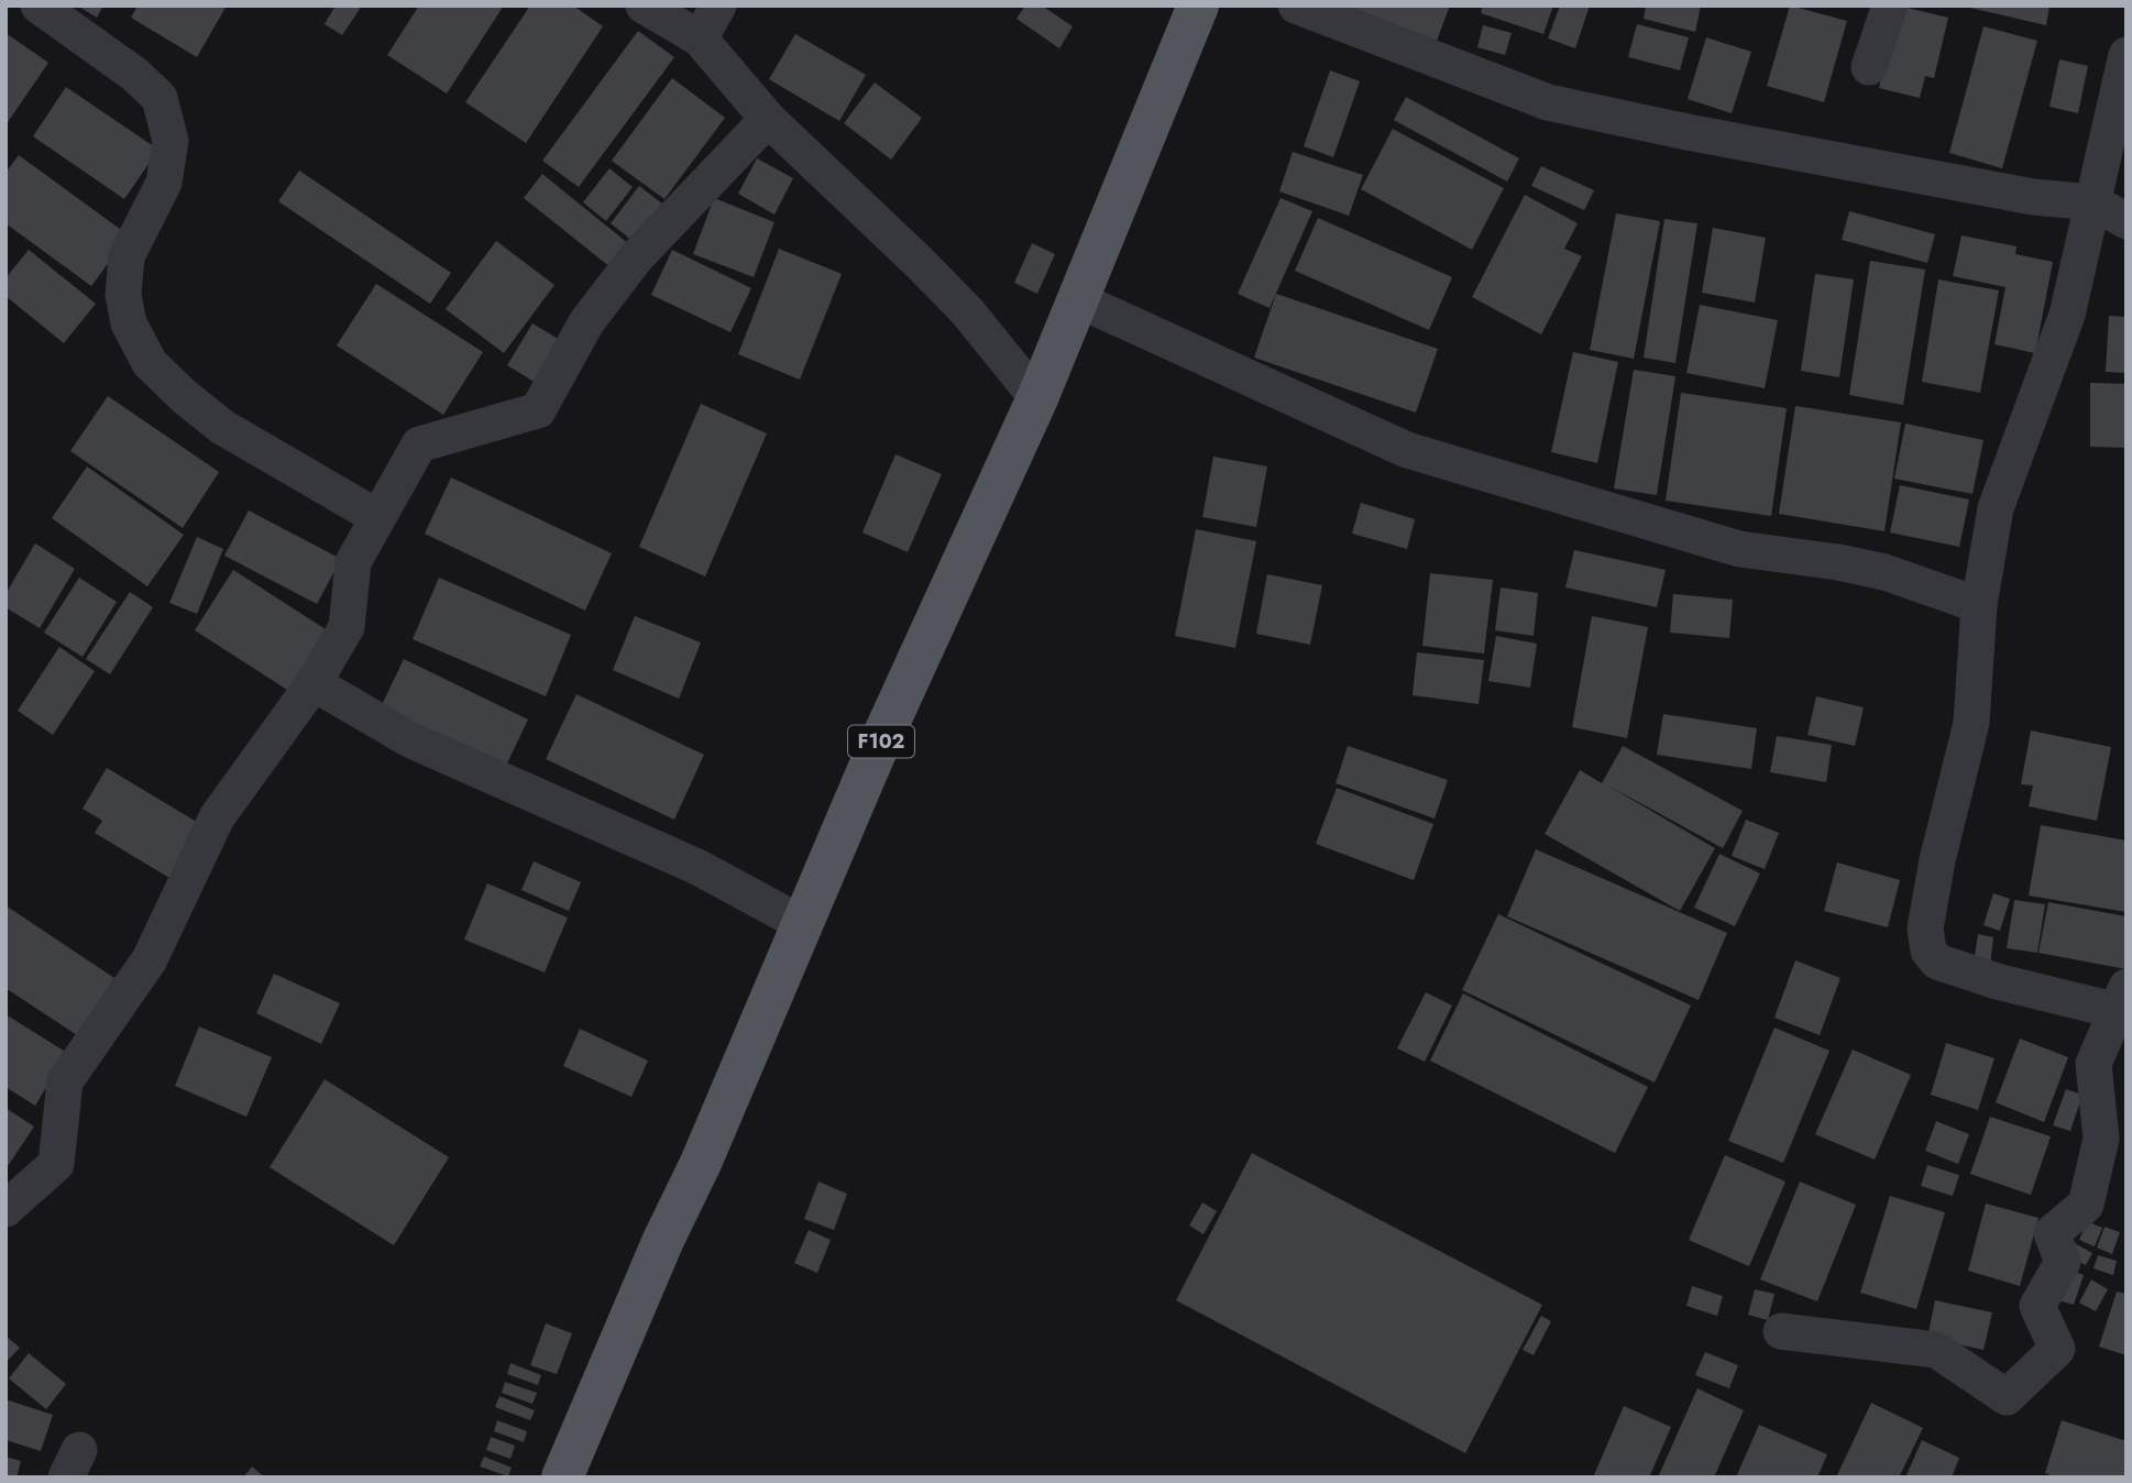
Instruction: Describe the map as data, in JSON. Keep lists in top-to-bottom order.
{
  "streets": {
    "main road": ["F102"]
  }
}
